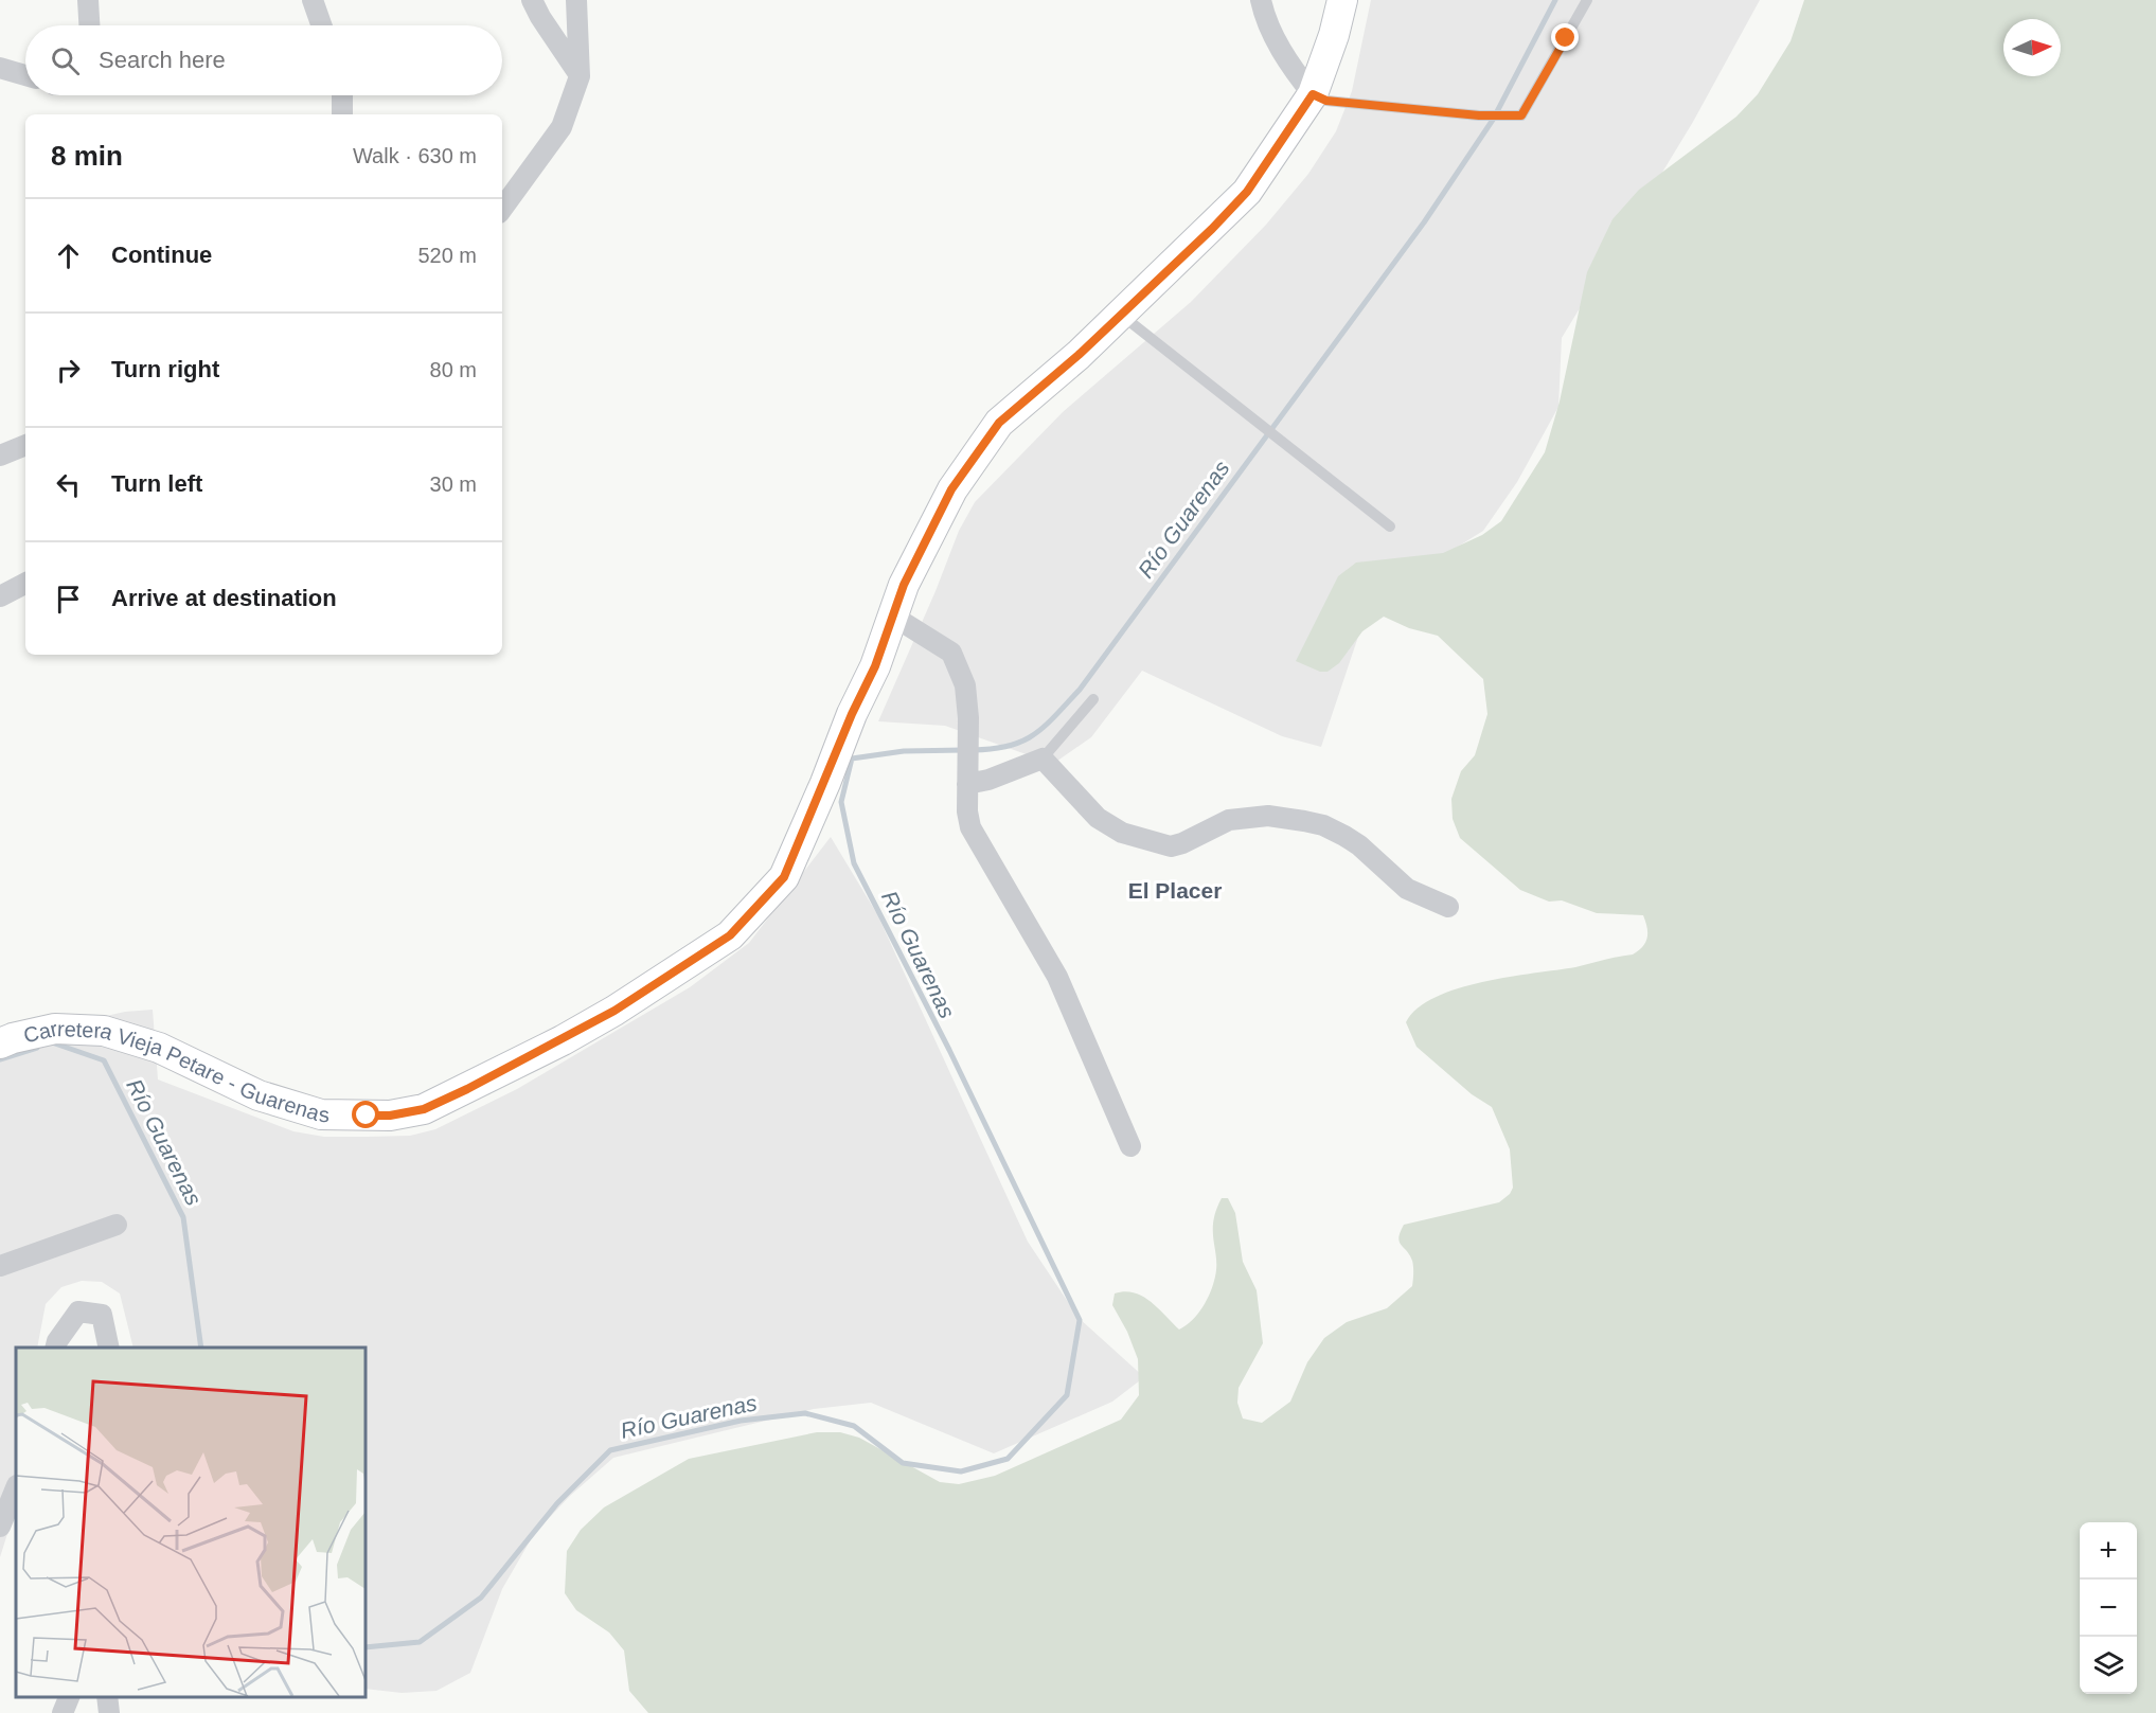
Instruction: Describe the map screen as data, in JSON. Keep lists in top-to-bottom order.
{
  "streets": {
    "main road": ["Carretera Vieja Petare - Guarenas"]
  },
  "districts": ["El Placer"],
  "water": ["Río Guarenas"],
  "north": "right",
  "page": {
    "search": "Search here",
    "heading": ["8 min", "Walk · 630 m"],
    "list": [
      ["Continue", "520 m"],
      ["Turn right", "80 m"],
      ["Turn left", "30 m"],
      "Arrive at destination"
    ],
    "map_buttons": ["+", "−"]
  }
}
